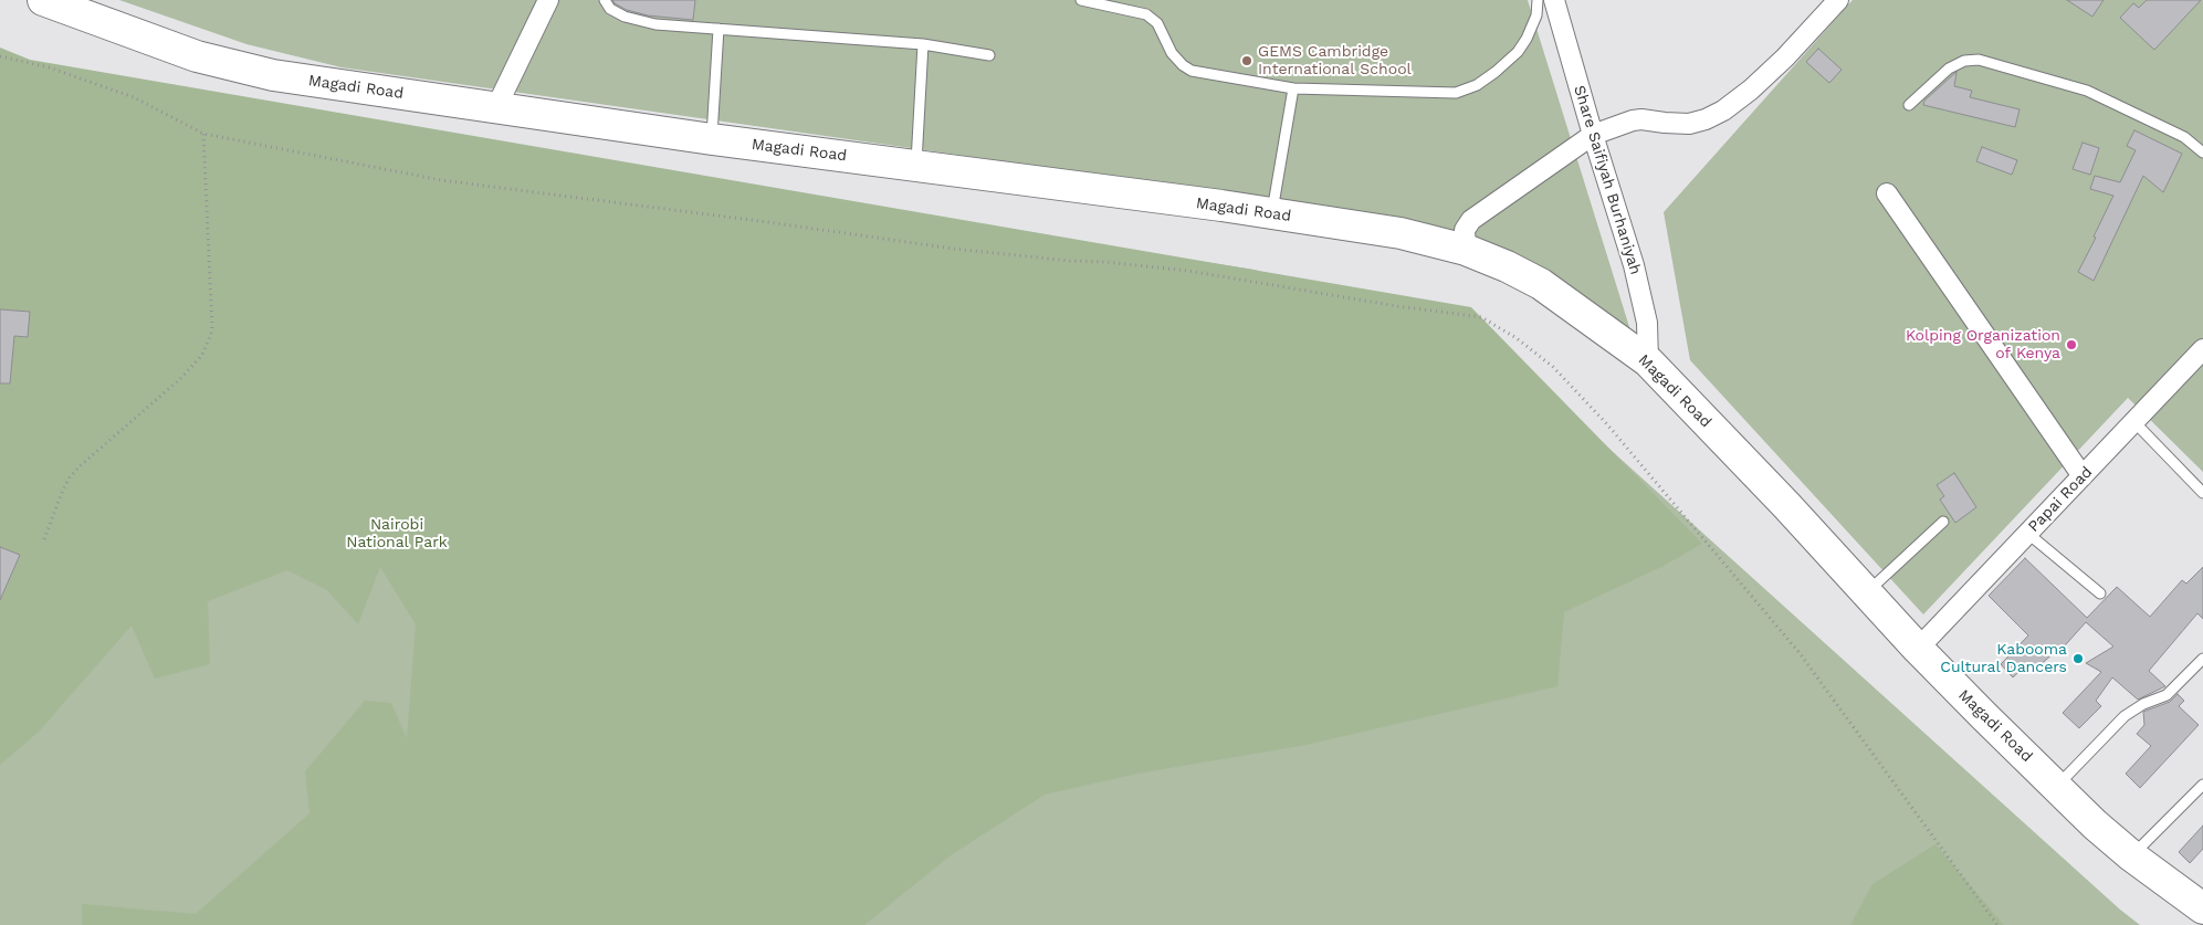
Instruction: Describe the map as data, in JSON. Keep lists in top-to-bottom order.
{
  "streets": {
    "highway": ["Magadi Road"],
    "street": ["Share Saifiyah Burhaniyah", "Papai Road"]
  },
  "crossings": [
    ["Magadi Road", "Share Saifiyah Burhaniyah"],
    ["Magadi Road", "Papai Road"]
  ],
  "parks": ["Nairobi National Park"],
  "places": ["GEMS Cambridge International School", "Kolping Organization of Kenya", "Kabooma Cultural Dancers"]
}
